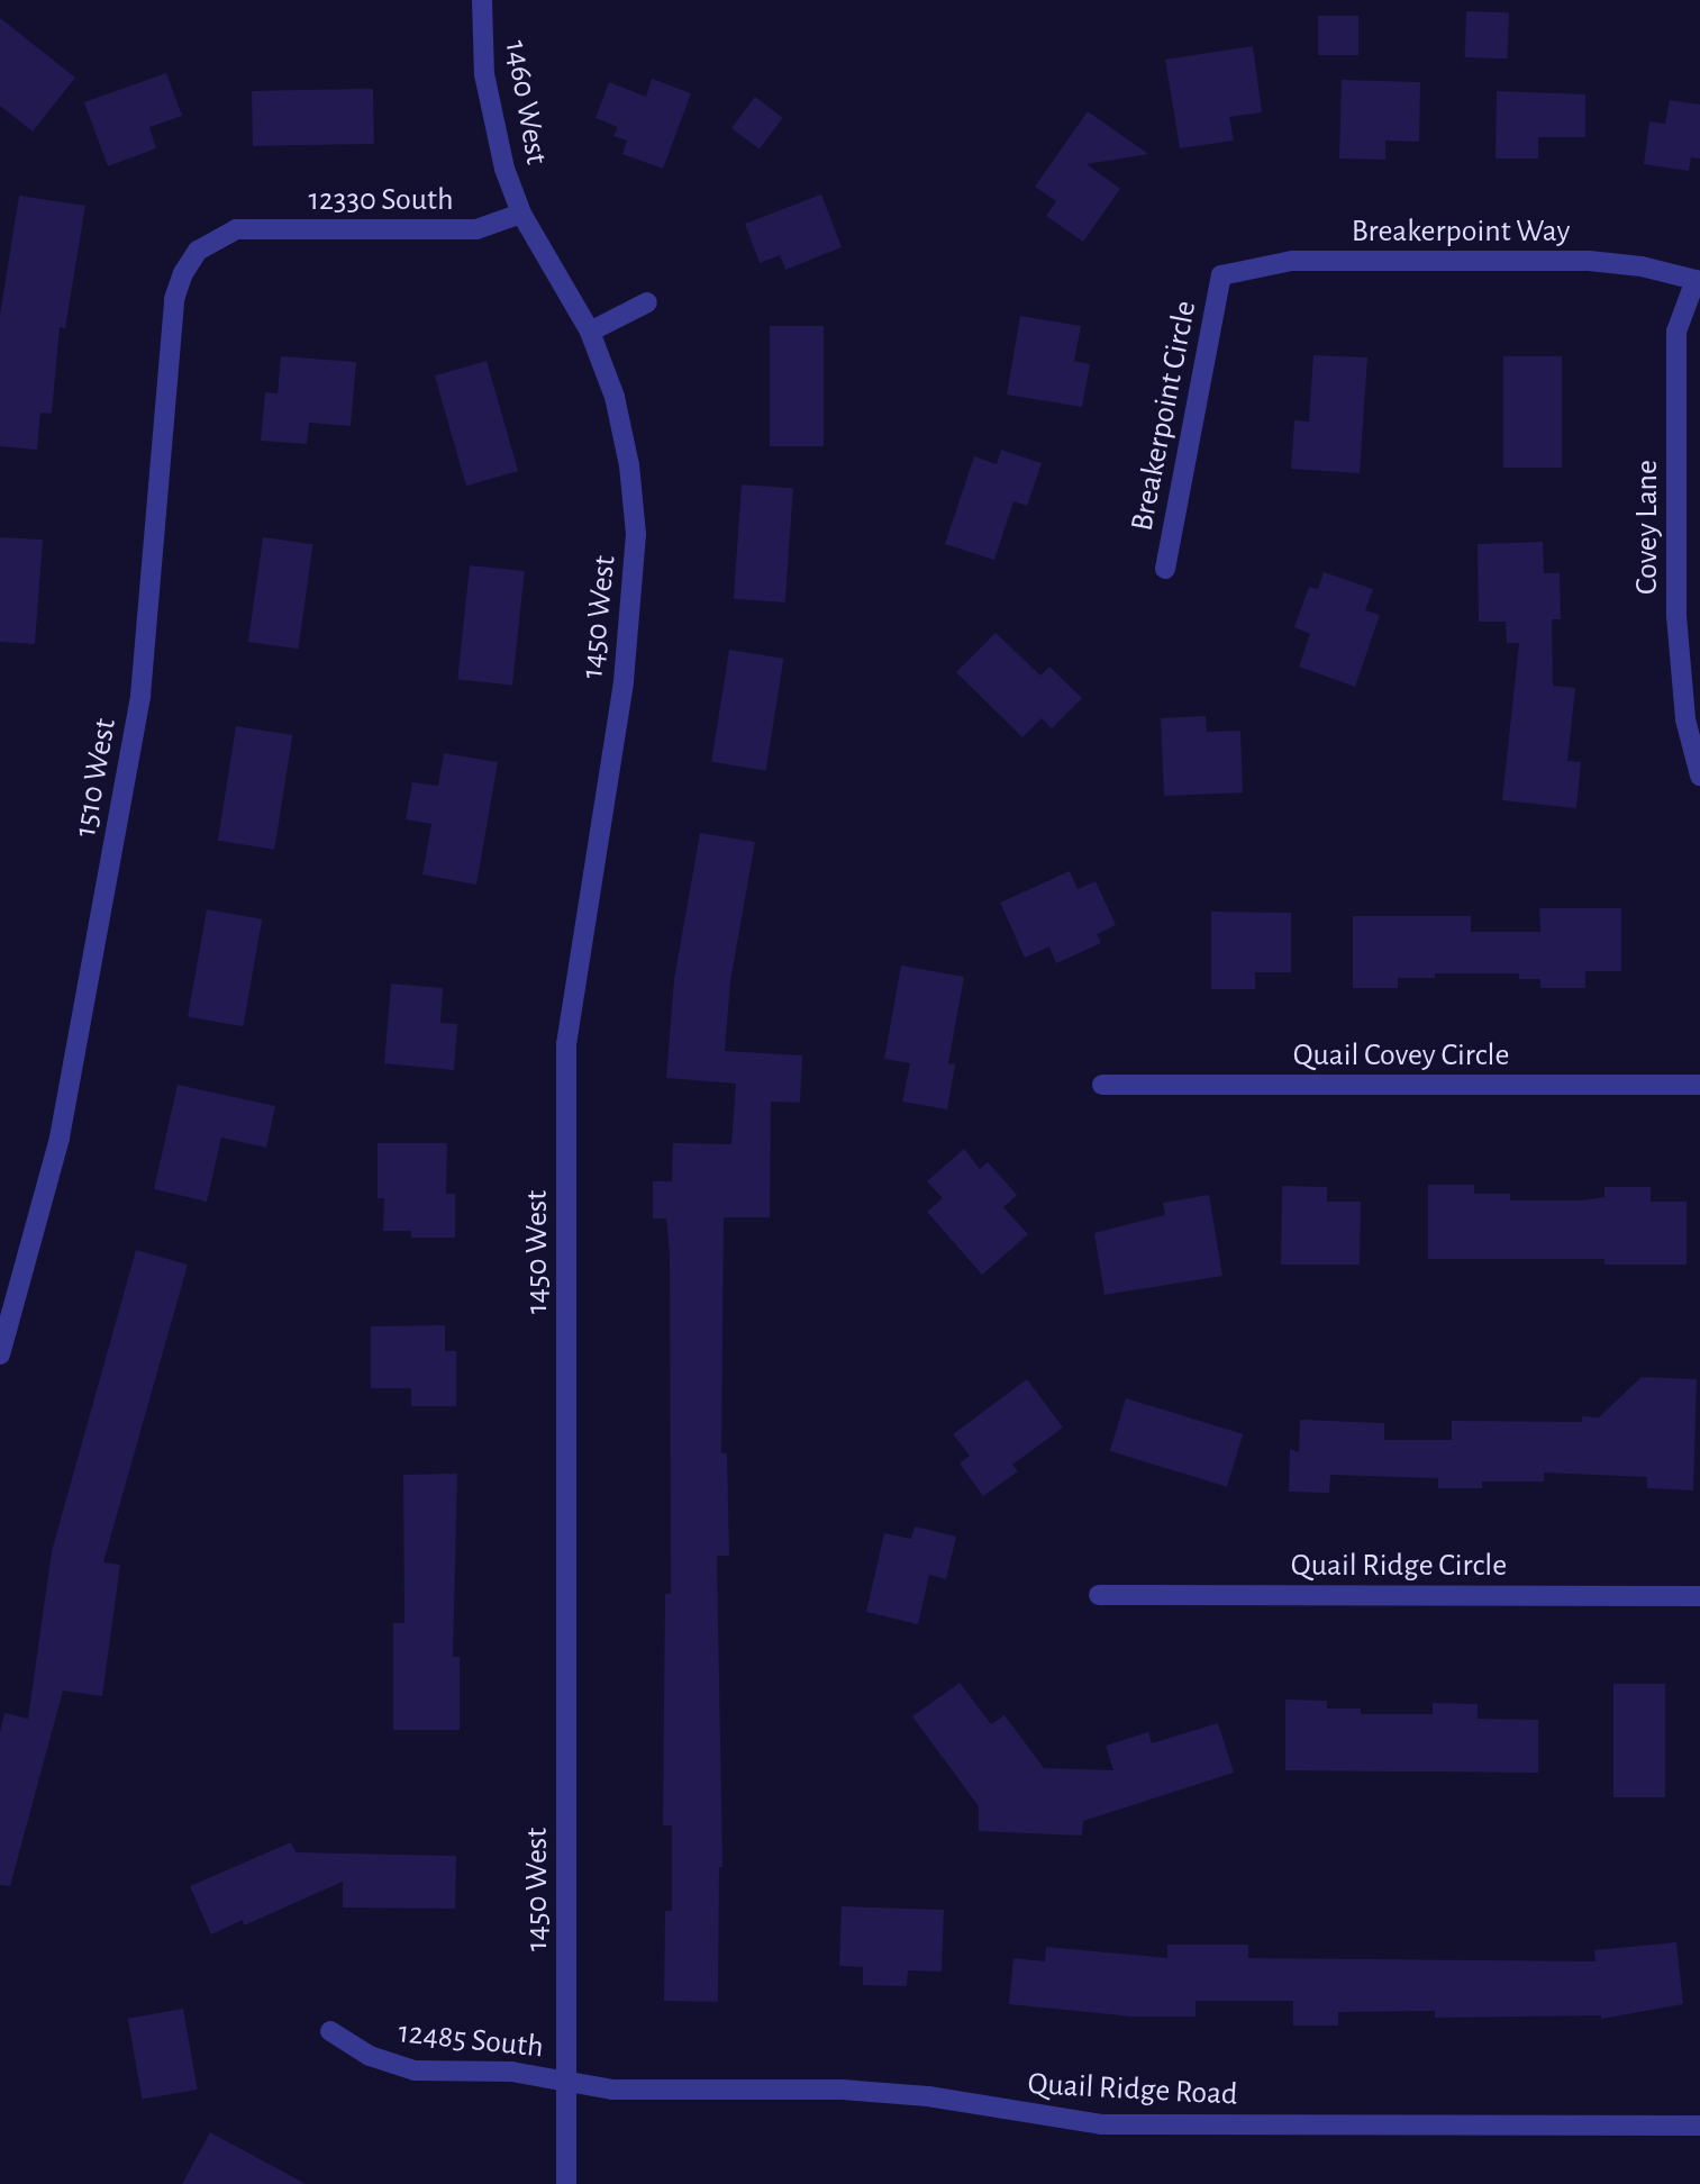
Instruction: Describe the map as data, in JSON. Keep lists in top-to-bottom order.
{
  "streets": {
    "street": [
      "1460 West",
      "12330 South",
      "Breakerpoint Way",
      "Breakerpoint Circle",
      "Covey Lane",
      "1450 West",
      "1510 West",
      "Quail Covey Circle",
      "Quail Ridge Circle",
      "12485 South",
      "Quail Ridge Road"
    ]
  },
  "crossings": [
    ["1460 West", "12330 South"],
    ["1460 West", "1450 West"],
    ["12330 South", "1450 West"],
    ["12330 South", "1510 West"],
    ["Breakerpoint Way", "Breakerpoint Circle"],
    ["Breakerpoint Way", "Covey Lane"],
    ["1450 West", "12485 South"],
    ["1450 West", "Quail Ridge Road"],
    ["12485 South", "Quail Ridge Road"]
  ]
}
